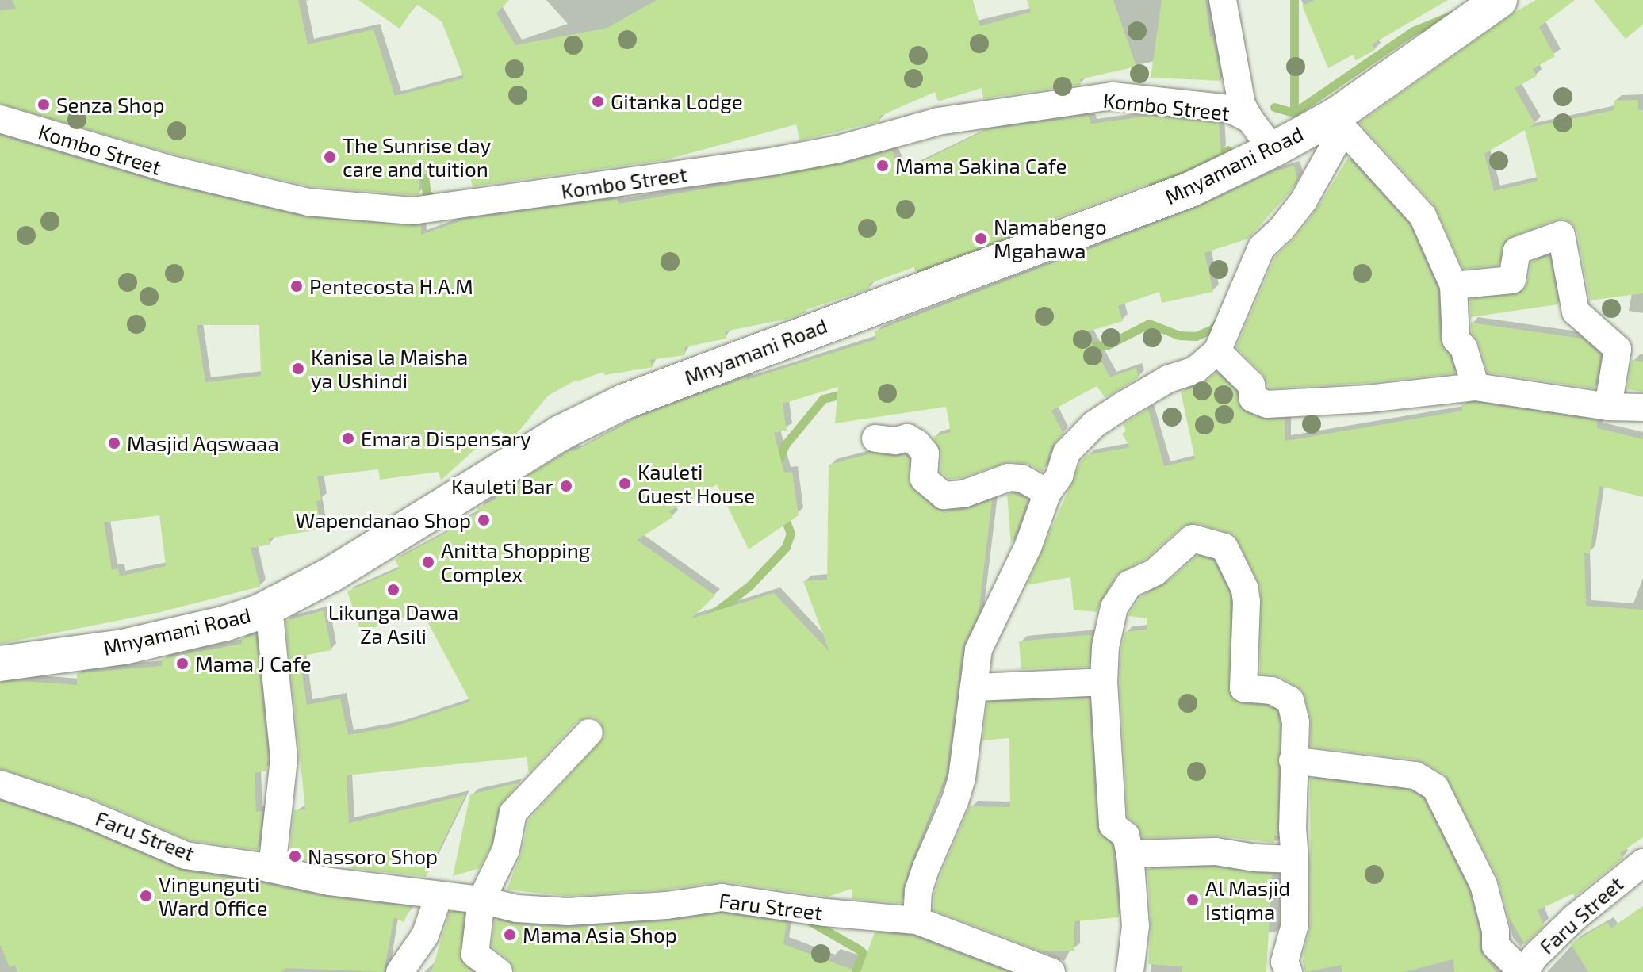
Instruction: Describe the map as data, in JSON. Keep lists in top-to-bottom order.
{
  "streets": {
    "street": ["Kombo Street", "Mnyamani Road", "Faru Street"]
  },
  "crossings": [
    ["Kombo Street", "Mnyamani Road"]
  ],
  "places": [
    "Gitanka Lodge",
    "Senza Shop",
    "The Sunrise day care and tuition",
    "Mama Sakina Cafe",
    "Namabengo Mgahawa",
    "Pentecosta H.A.M",
    "Kanisa la Maisha ya Ushindi",
    "Emara Dispensary",
    "Masjid Aqswaaa",
    "Kauleti Guest House",
    "Kauleti Bar",
    "Wapendanao Shop",
    "Anitta Shopping Complex",
    "Likunga Dawa Za Asili",
    "Mama J Cafe",
    "Nassoro Shop",
    "Vingunguti Ward Office",
    "Al Masjid Istiqma",
    "Mama Asia Shop"
  ]
}
